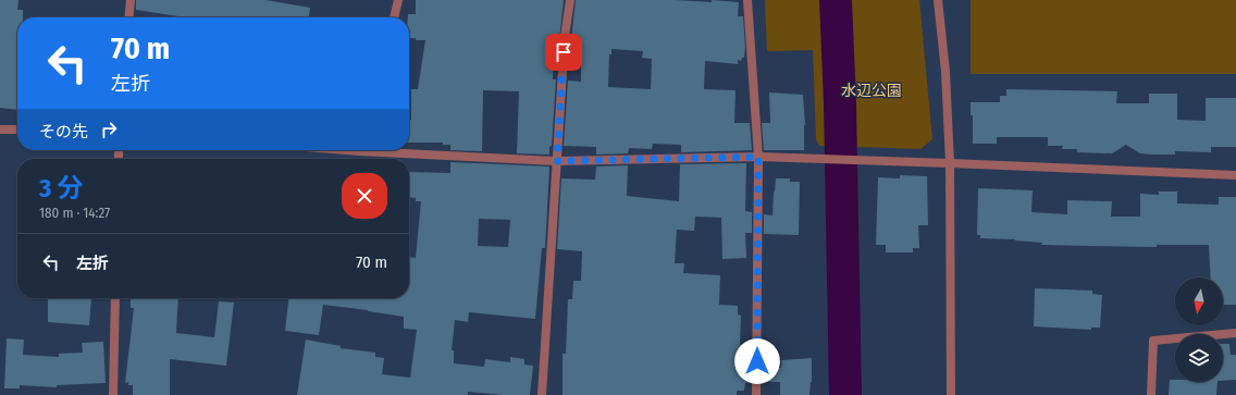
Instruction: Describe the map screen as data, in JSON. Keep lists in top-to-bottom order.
{
  "parks": ["水辺公園"],
  "north": "bottom",
  "page": {
    "turn": ["70 m", "左折"],
    "then": "その先",
    "heading": ["3 分", "180 m · 14:27"],
    "list": [
      {
        "name": "左折",
        "value": "70 m"
      }
    ]
  }
}
